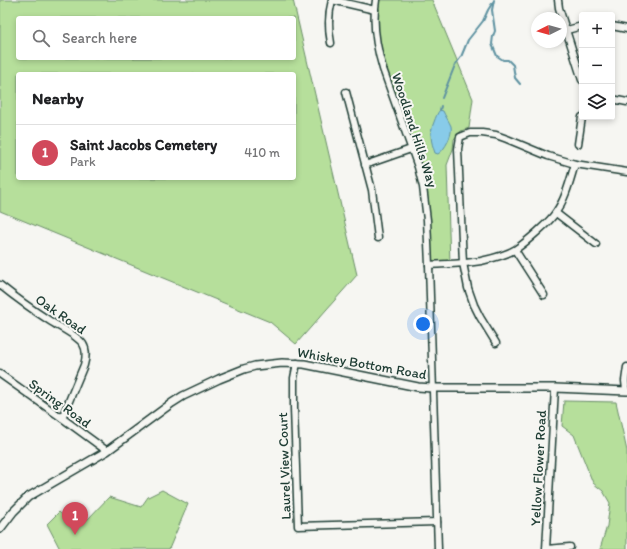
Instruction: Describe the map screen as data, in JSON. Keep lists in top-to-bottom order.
{
  "streets": {
    "street": [
      "Woodland Hills Way",
      "Oak Road",
      "Whiskey Bottom Road",
      "Spring Road",
      "Laurel View Court",
      "Yellow Flower Road"
    ]
  },
  "crossings": [
    ["Woodland Hills Way", "Whiskey Bottom Road"],
    ["Oak Road", "Spring Road"],
    ["Whiskey Bottom Road", "Spring Road"],
    ["Whiskey Bottom Road", "Laurel View Court"],
    ["Whiskey Bottom Road", "Yellow Flower Road"]
  ],
  "north": "left",
  "page": {
    "map_buttons": ["+", "−"],
    "search": "Search here",
    "heading": "Nearby",
    "list": [
      {
        "mark": "1",
        "name": "Saint Jacobs Cemetery",
        "note": "Park",
        "value": "410 m"
      }
    ],
    "pins": "1"
  }
}
